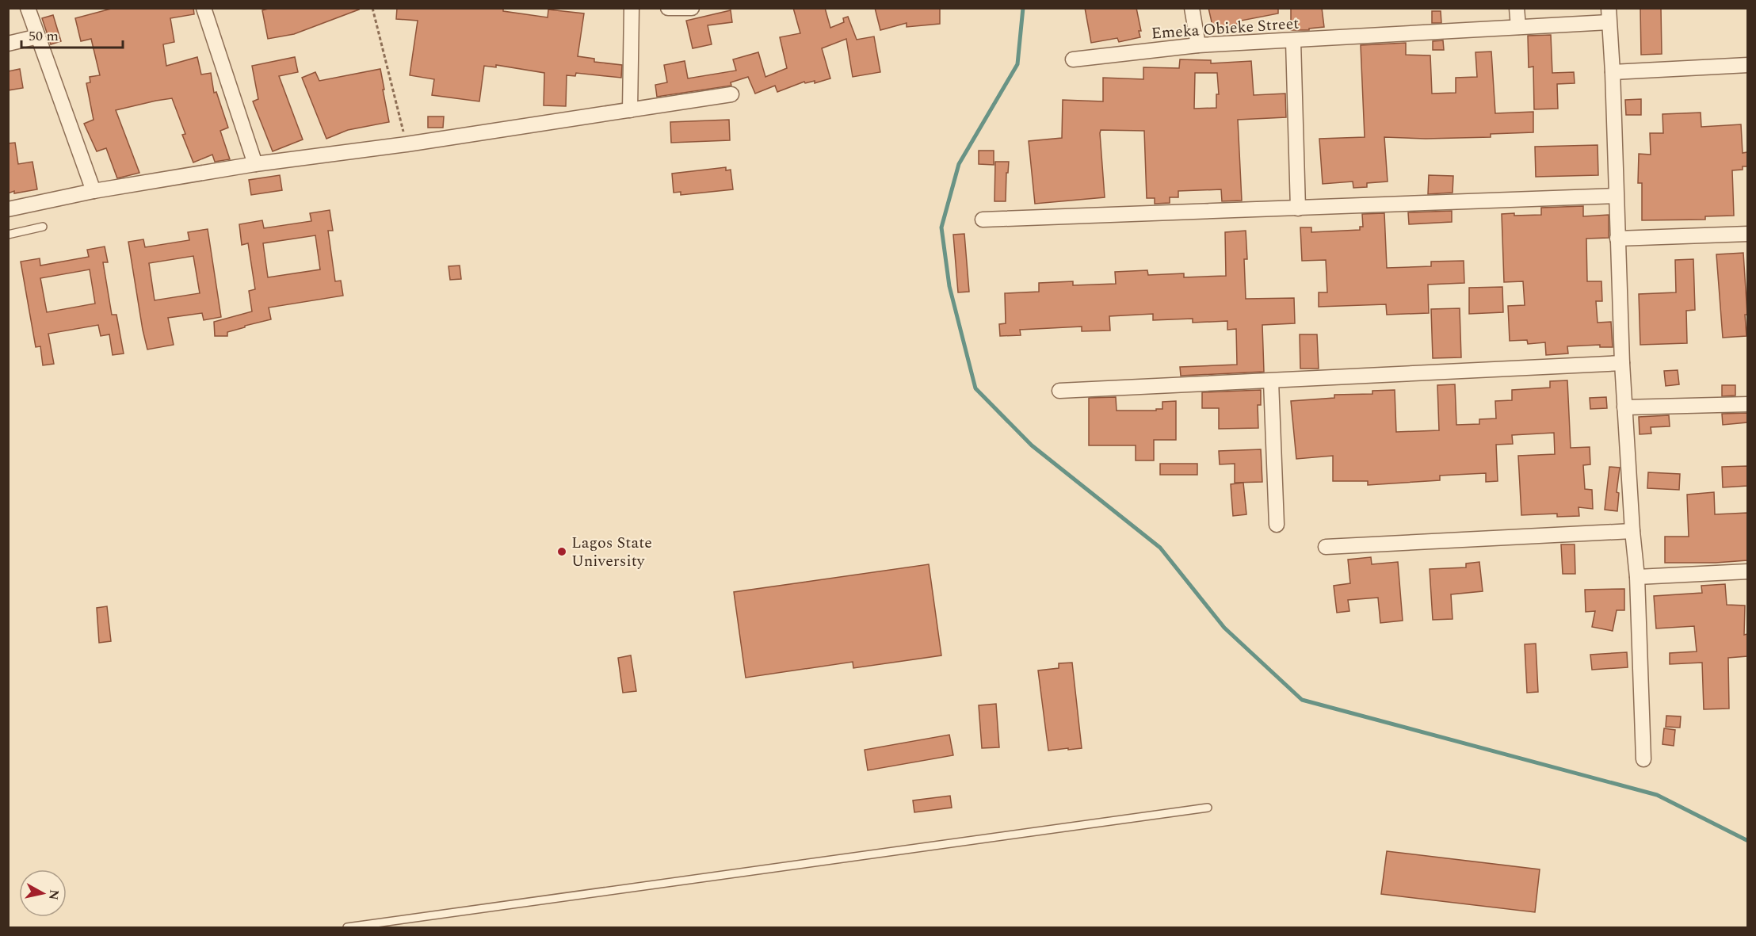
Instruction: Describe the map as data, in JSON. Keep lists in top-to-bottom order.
{
  "streets": {
    "street": ["Emeka Obieke Street"]
  },
  "places": ["Lagos State University"],
  "scale_bar": "50 m",
  "north": "right"
}
